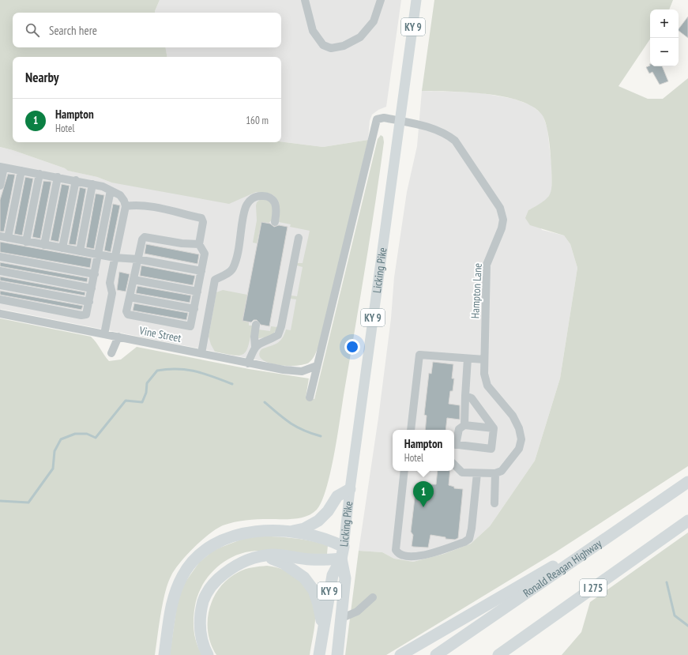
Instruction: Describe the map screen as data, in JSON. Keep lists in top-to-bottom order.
{
  "streets": {
    "highway": [
      "KY 9",
      "Licking Pike",
      "Ronald Reagan Highway",
      "I 275"
    ],
    "street": ["Hampton Lane", "Vine Street"]
  },
  "crossings": [
    ["Licking Pike", "Hampton Lane"],
    ["Hampton Lane", "Vine Street"]
  ],
  "page": {
    "map_buttons": ["+", "−"],
    "search": "Search here",
    "heading": "Nearby",
    "list": [
      {
        "mark": "1",
        "name": "Hampton",
        "note": "Hotel",
        "value": "160 m"
      }
    ],
    "popup": ["Hampton", "Hotel"],
    "pins": "1"
  }
}
